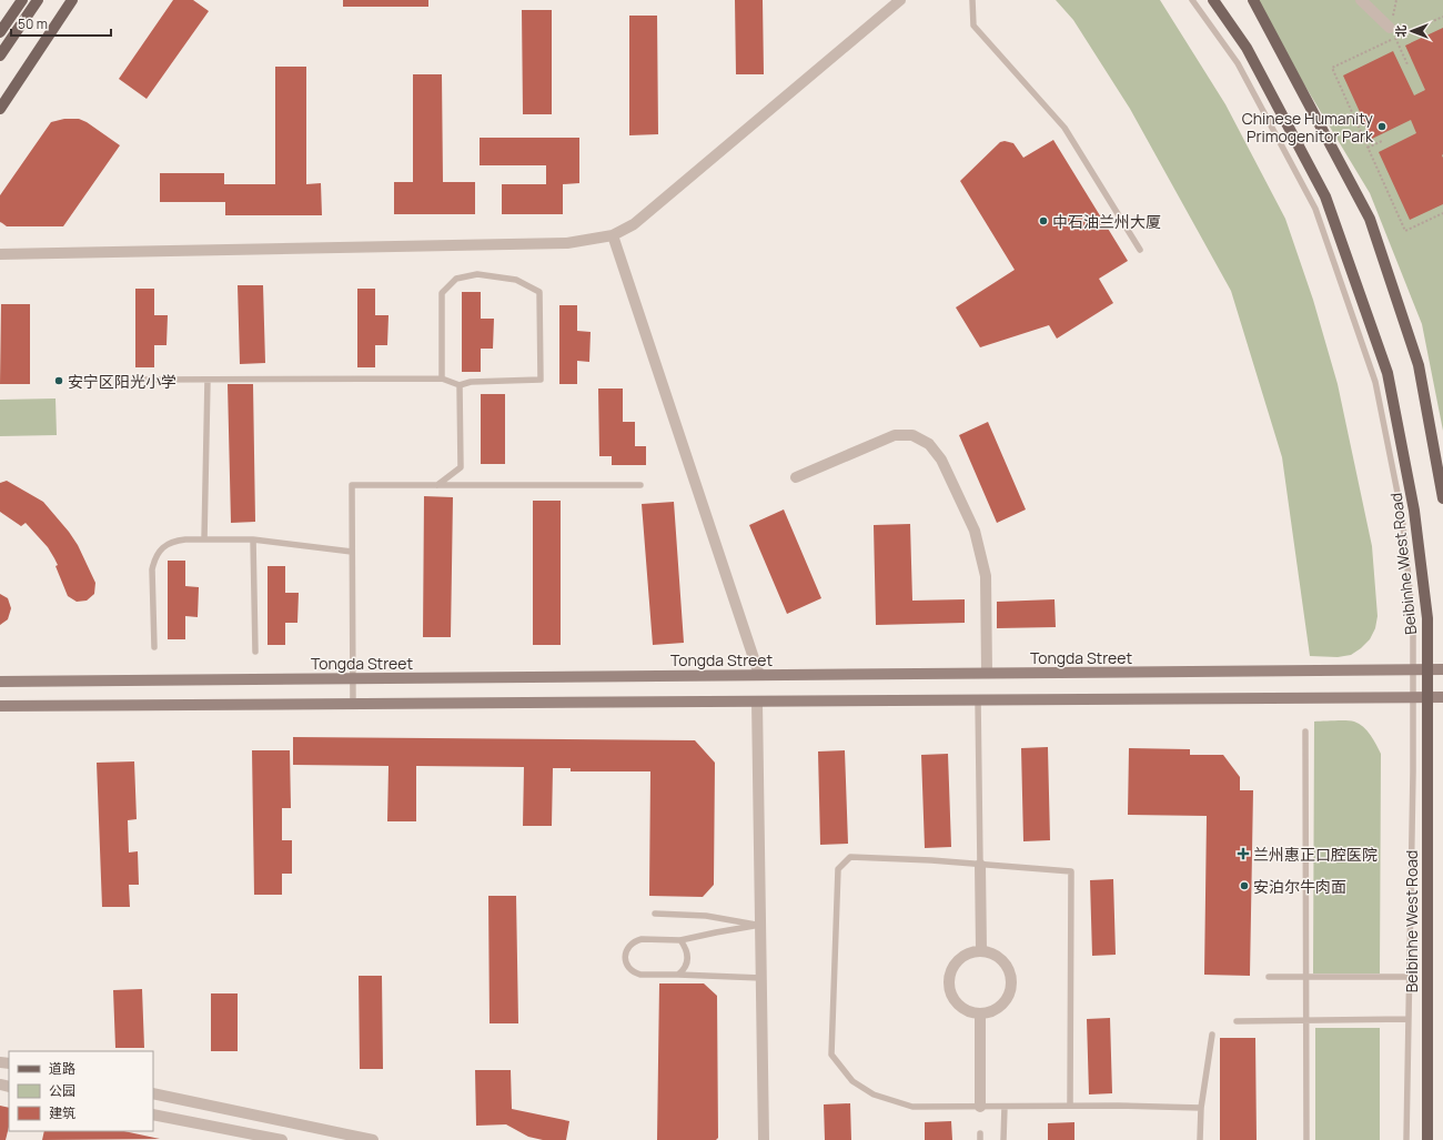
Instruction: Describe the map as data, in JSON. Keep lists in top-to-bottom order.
{
  "streets": {
    "main road": ["Beibinhe West Road", "Tongda Street"]
  },
  "crossings": [
    ["Beibinhe West Road", "Tongda Street"]
  ],
  "places": {
    "other": [
      "Chinese Humanity Primogenitor Park",
      "中石油兰州大厦",
      "安宁区阳光小学",
      "安泊尔牛肉面"
    ],
    "health": ["兰州惠正口腔医院"]
  },
  "legend": ["道路", "公园", "建筑"],
  "scale_bar": "50 m",
  "north": "left"
}
